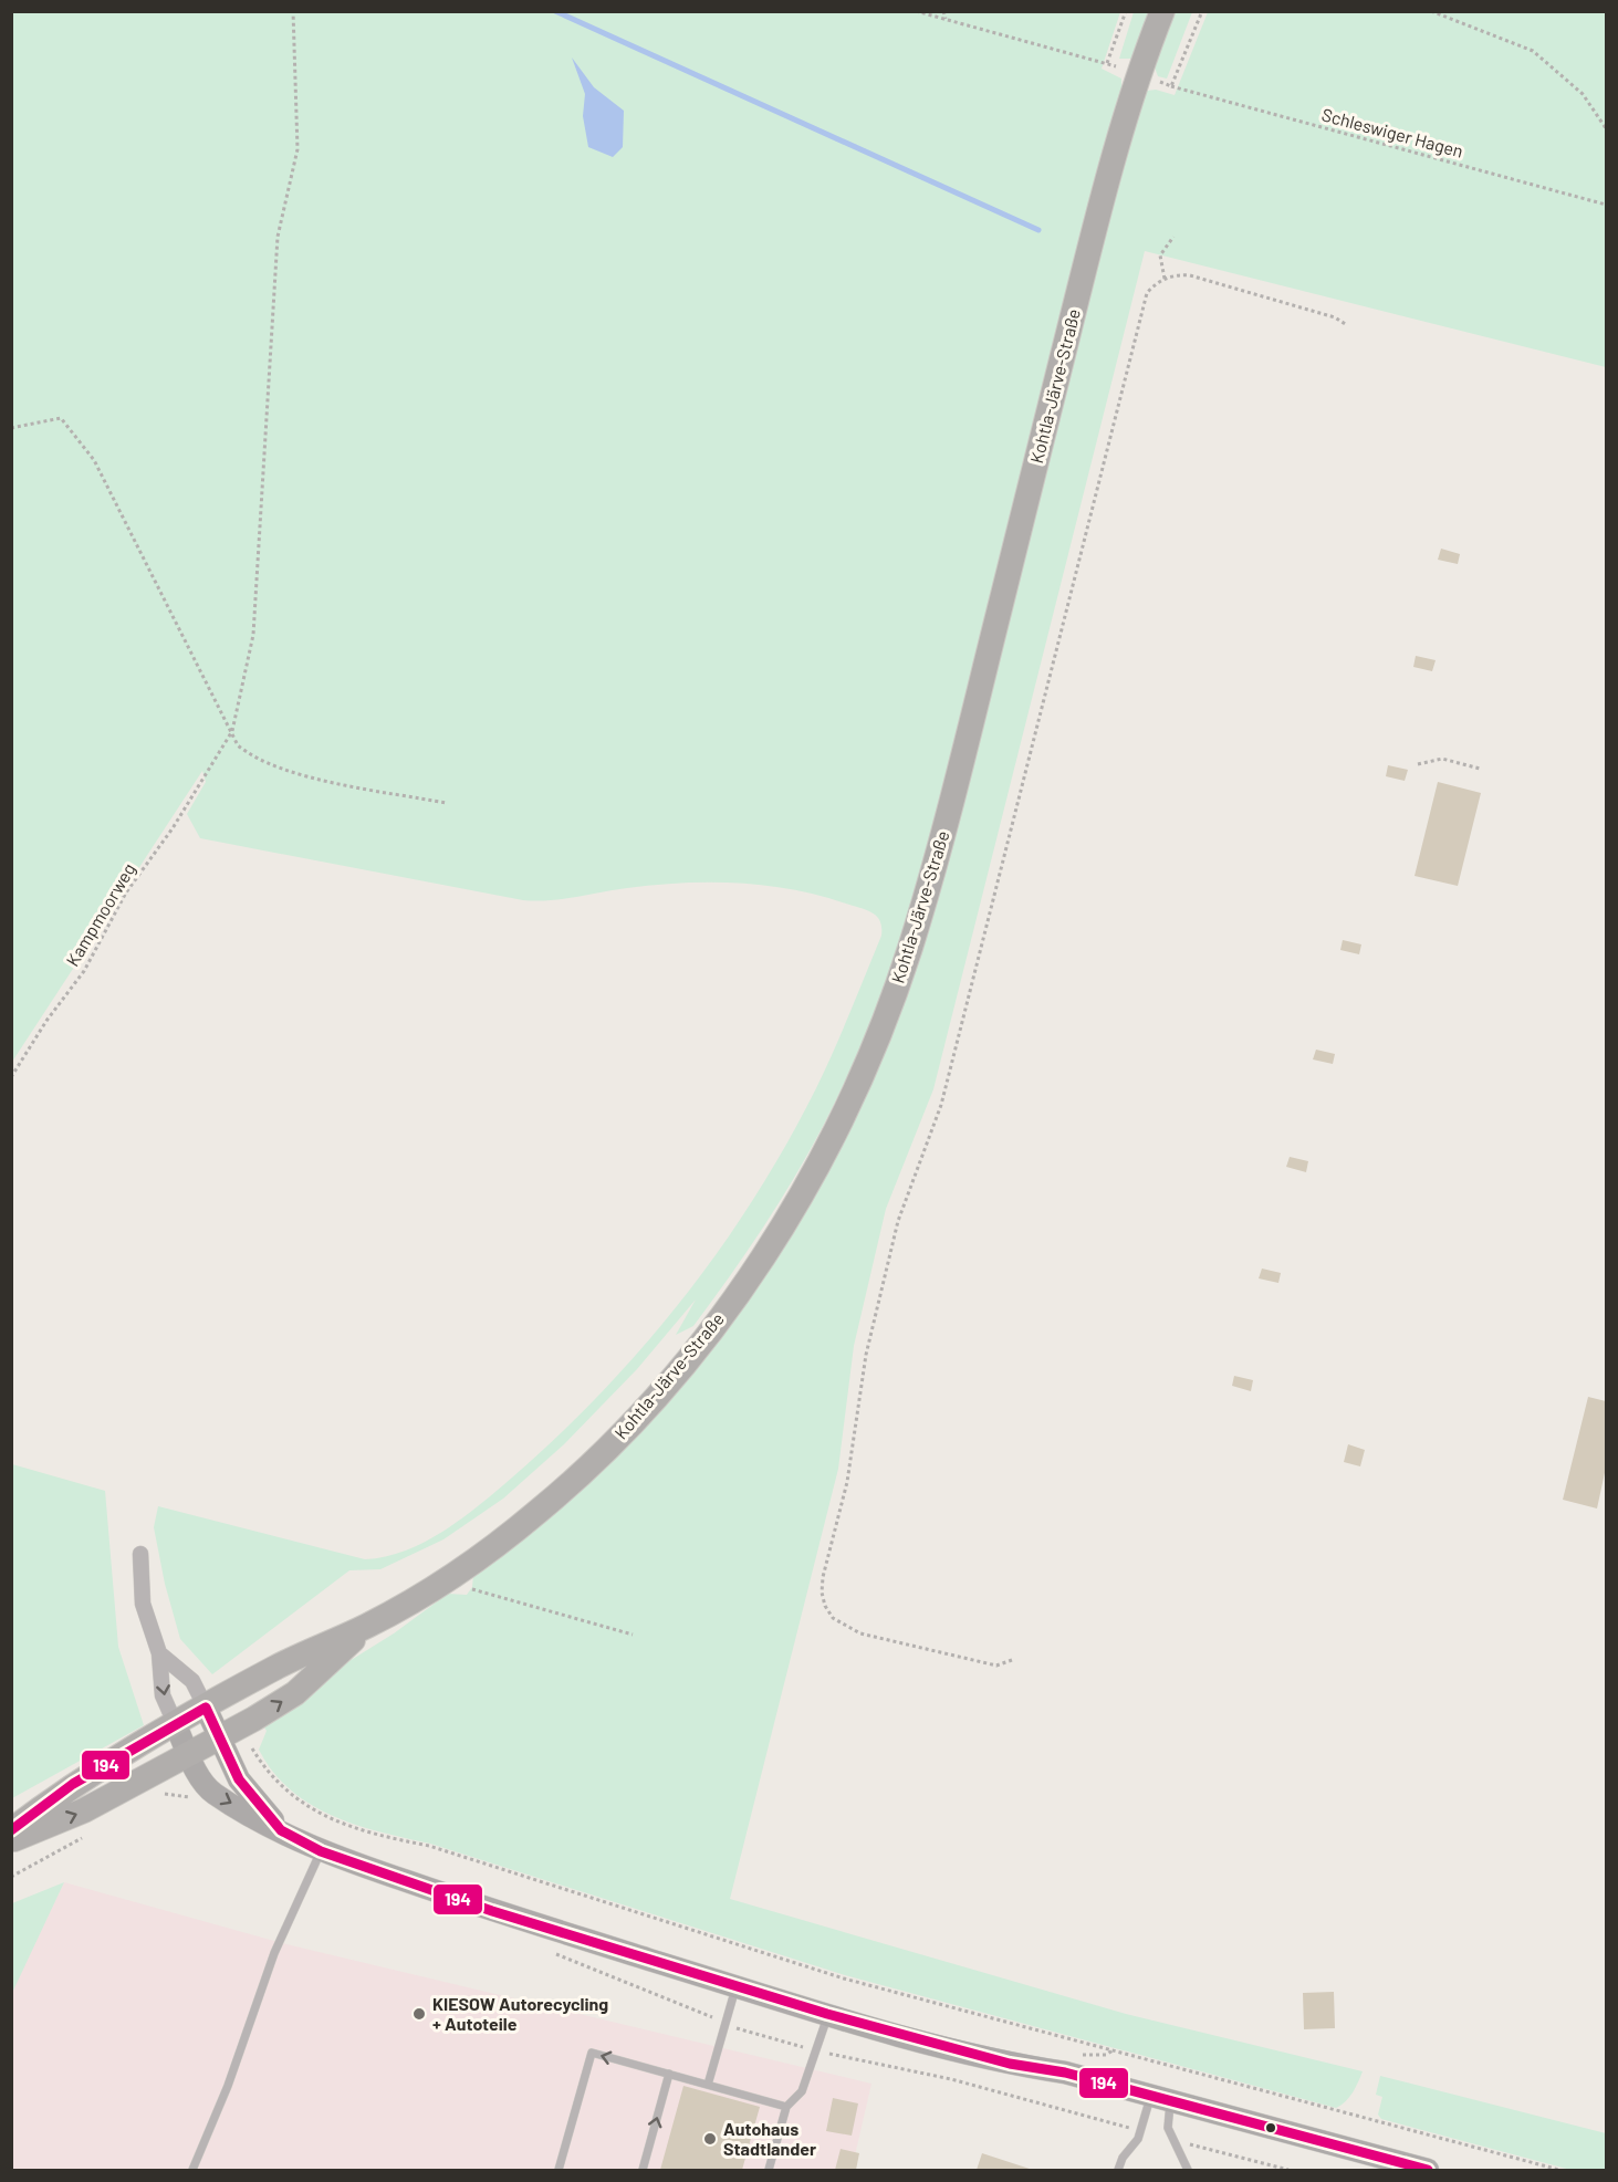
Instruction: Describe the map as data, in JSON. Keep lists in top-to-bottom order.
{
  "streets": {
    "main road": ["Kohtla-Järve-Straße"],
    "path": ["Schleswiger Hagen", "Kampmoorweg"]
  },
  "places": ["KIESOW Autorecycling + Autoteile", "Autohaus Stadtlander"],
  "lines": ["transit line 194"]
}
